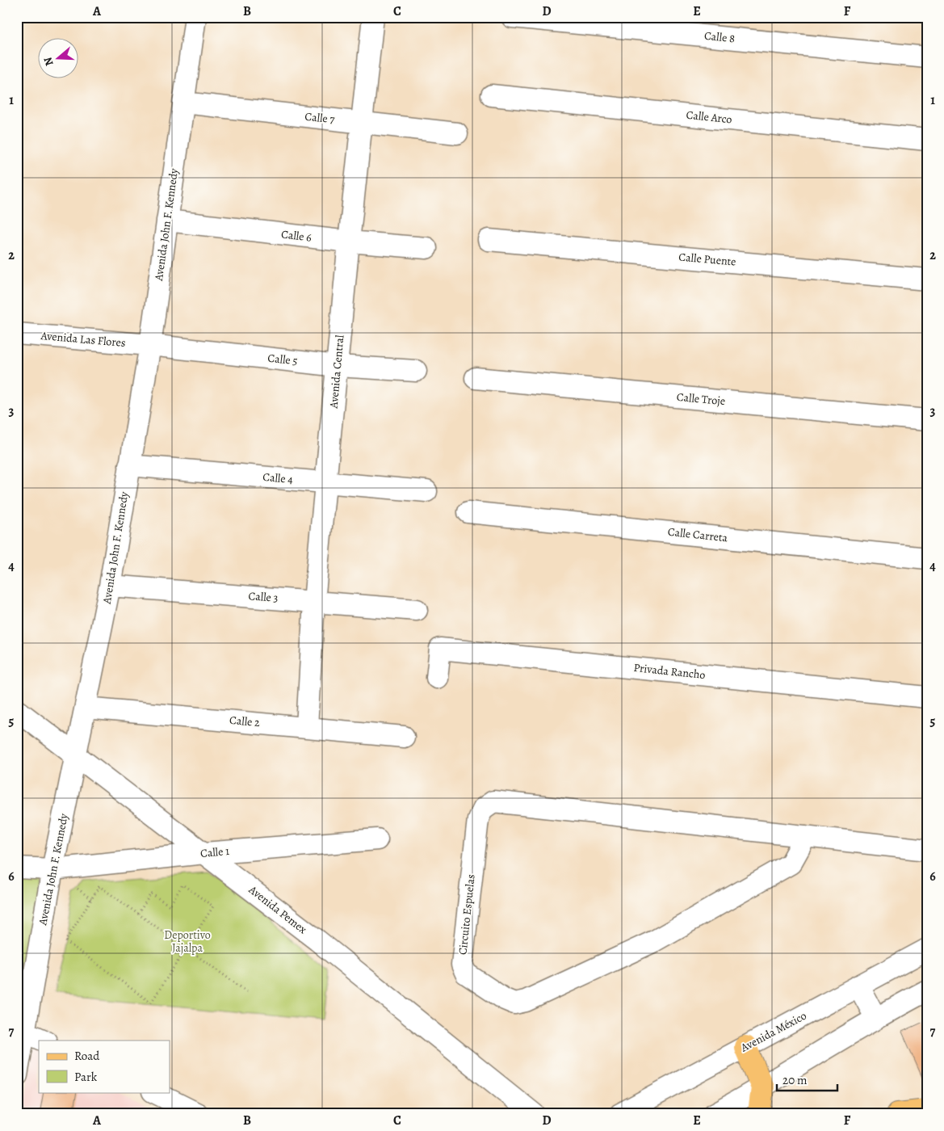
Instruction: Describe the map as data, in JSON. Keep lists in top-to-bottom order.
{
  "streets": {
    "street": [
      "Calle 8",
      "Calle Arco",
      "Calle 7",
      "Avenida John F. Kennedy",
      "Calle 6",
      "Calle Puente",
      "Avenida Las Flores",
      "Calle 5",
      "Avenida Central",
      "Calle Troje",
      "Calle 4",
      "Calle Carreta",
      "Calle 3",
      "Privada Rancho",
      "Calle 2",
      "Calle 1",
      "Avenida Pemex",
      "Circuito Espuelas",
      "Avenida México"
    ]
  },
  "crossings": [
    ["Calle 7", "Avenida John F. Kennedy"],
    ["Calle 7", "Avenida Central"],
    ["Avenida John F. Kennedy", "Calle 6"],
    ["Avenida John F. Kennedy", "Avenida Las Flores"],
    ["Avenida John F. Kennedy", "Calle 5"],
    ["Avenida John F. Kennedy", "Calle 4"],
    ["Avenida John F. Kennedy", "Calle 3"],
    ["Avenida John F. Kennedy", "Calle 2"],
    ["Avenida John F. Kennedy", "Calle 1"],
    ["Avenida John F. Kennedy", "Avenida Pemex"],
    ["Calle 6", "Avenida Central"],
    ["Avenida Las Flores", "Calle 5"],
    ["Calle 5", "Avenida Central"],
    ["Avenida Central", "Calle 4"],
    ["Avenida Central", "Calle 3"],
    ["Avenida Central", "Calle 2"],
    ["Calle 1", "Avenida Pemex"]
  ],
  "parks": ["Deportivo Jajalpa"],
  "legend": ["Road", "Park"],
  "scale_bar": "20 m",
  "north": "left",
  "grid": {
    "columns": [
      "A",
      "B",
      "C",
      "D",
      "E",
      "F"
    ],
    "rows": [
      "1",
      "2",
      "3",
      "4",
      "5",
      "6",
      "7"
    ]
  }
}
